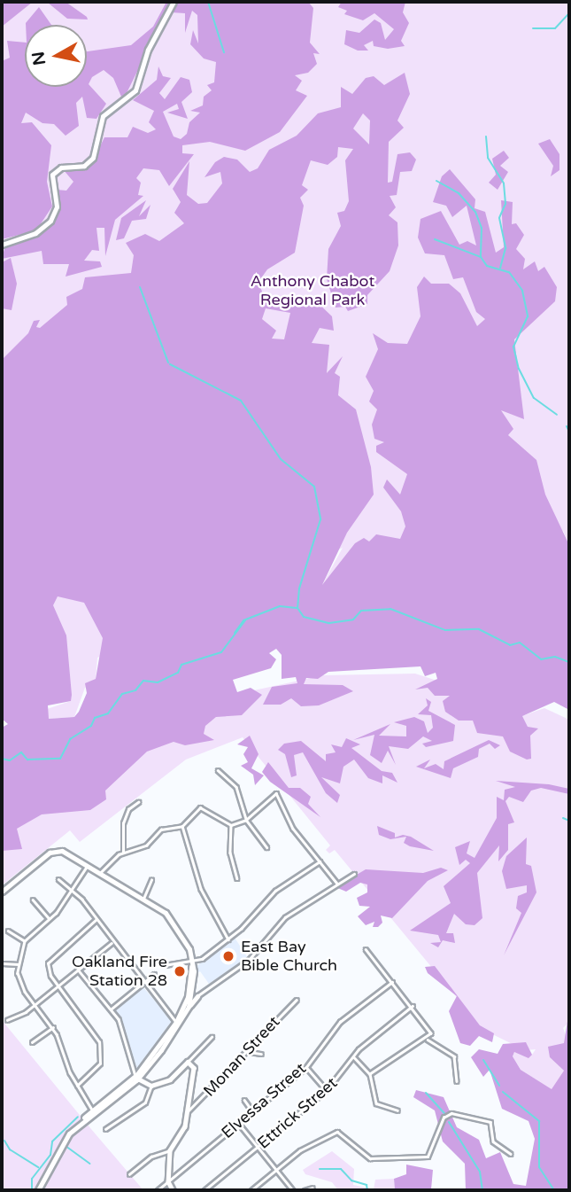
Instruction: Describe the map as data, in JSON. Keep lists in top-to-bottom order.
{
  "streets": {
    "street": ["Monan Street", "Elvessa Street", "Ettrick Street"]
  },
  "parks": ["Anthony Chabot Regional Park"],
  "places": ["East Bay Bible Church", "Oakland Fire Station 28"],
  "north": "left"
}
